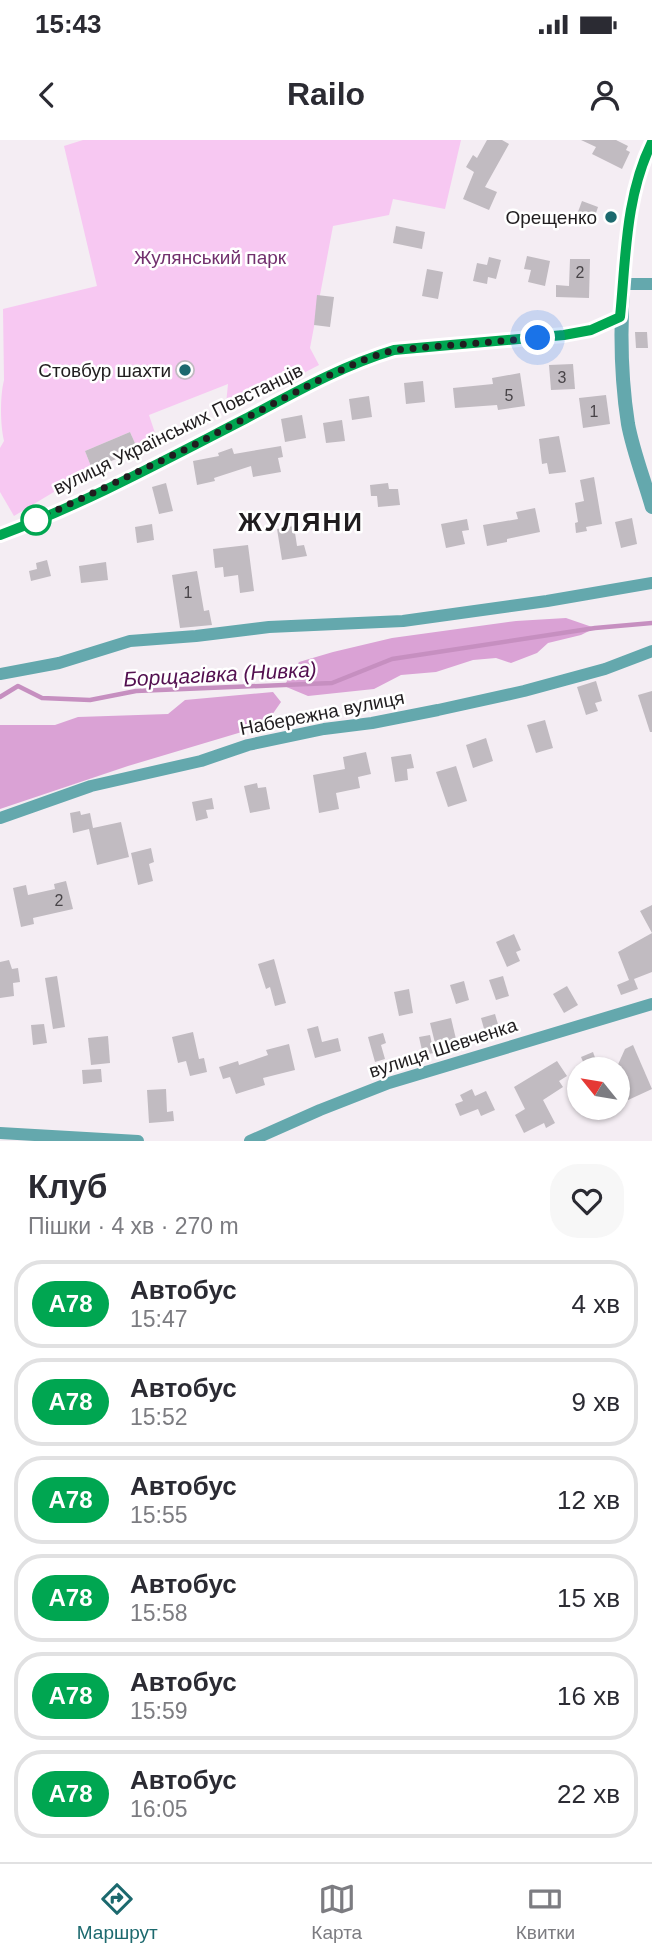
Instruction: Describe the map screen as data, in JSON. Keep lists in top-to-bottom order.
{
  "streets": {
    "street": ["вулиця Українських Повстанців", "Набережна вулиця", "вулиця Шевченка"]
  },
  "districts": ["ЖУЛЯНИ"],
  "water": ["Борщагівка (Нивка)"],
  "parks": ["Жулянський парк"],
  "places": ["Орещенко", "Cтовбур шахти"],
  "lines": ["bus line А78"],
  "house_numbers": [
    "2",
    "3",
    "5",
    "1",
    "1",
    "2"
  ],
  "north": "top left",
  "page": {
    "status": "15:43",
    "header": "Railo",
    "heading": ["Клуб", "Пішки · 4 хв · 270 m"],
    "list": [
      {
        "mark": "А78",
        "name": "Автобус",
        "note": "15:47",
        "value": "4 хв"
      },
      {
        "mark": "А78",
        "name": "Автобус",
        "note": "15:52",
        "value": "9 хв"
      },
      {
        "mark": "А78",
        "name": "Автобус",
        "note": "15:55",
        "value": "12 хв"
      },
      {
        "mark": "А78",
        "name": "Автобус",
        "note": "15:58",
        "value": "15 хв"
      },
      {
        "mark": "А78",
        "name": "Автобус",
        "note": "15:59",
        "value": "16 хв"
      },
      {
        "mark": "А78",
        "name": "Автобус",
        "note": "16:05",
        "value": "22 хв"
      }
    ],
    "tabs": ["Маршрут", "Карта", "Квитки"]
  }
}
